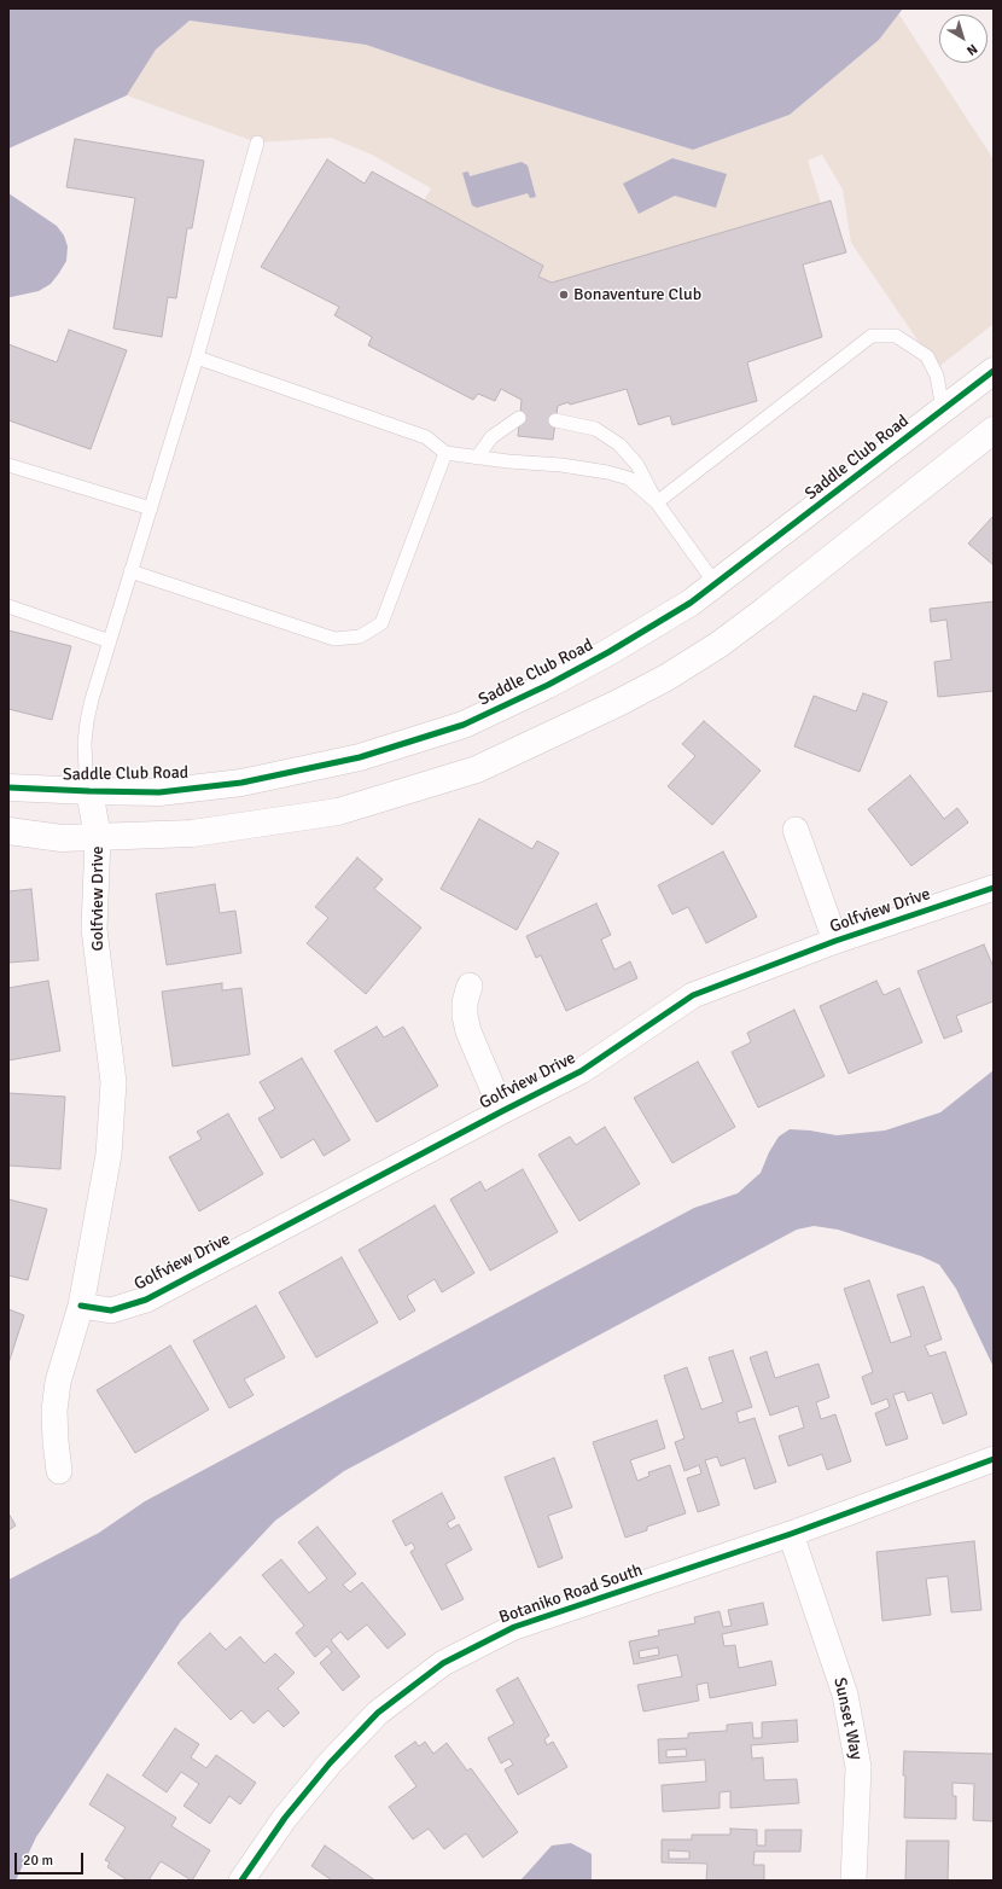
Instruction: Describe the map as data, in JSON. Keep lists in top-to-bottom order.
{
  "streets": {
    "street": [
      "Saddle Club Road",
      "Golfview Drive",
      "Botaniko Road South",
      "Sunset Way"
    ]
  },
  "crossings": [
    ["Botaniko Road South", "Sunset Way"]
  ],
  "places": ["Bonaventure Club"],
  "scale_bar": "20 m",
  "north": "bottom right"
}
